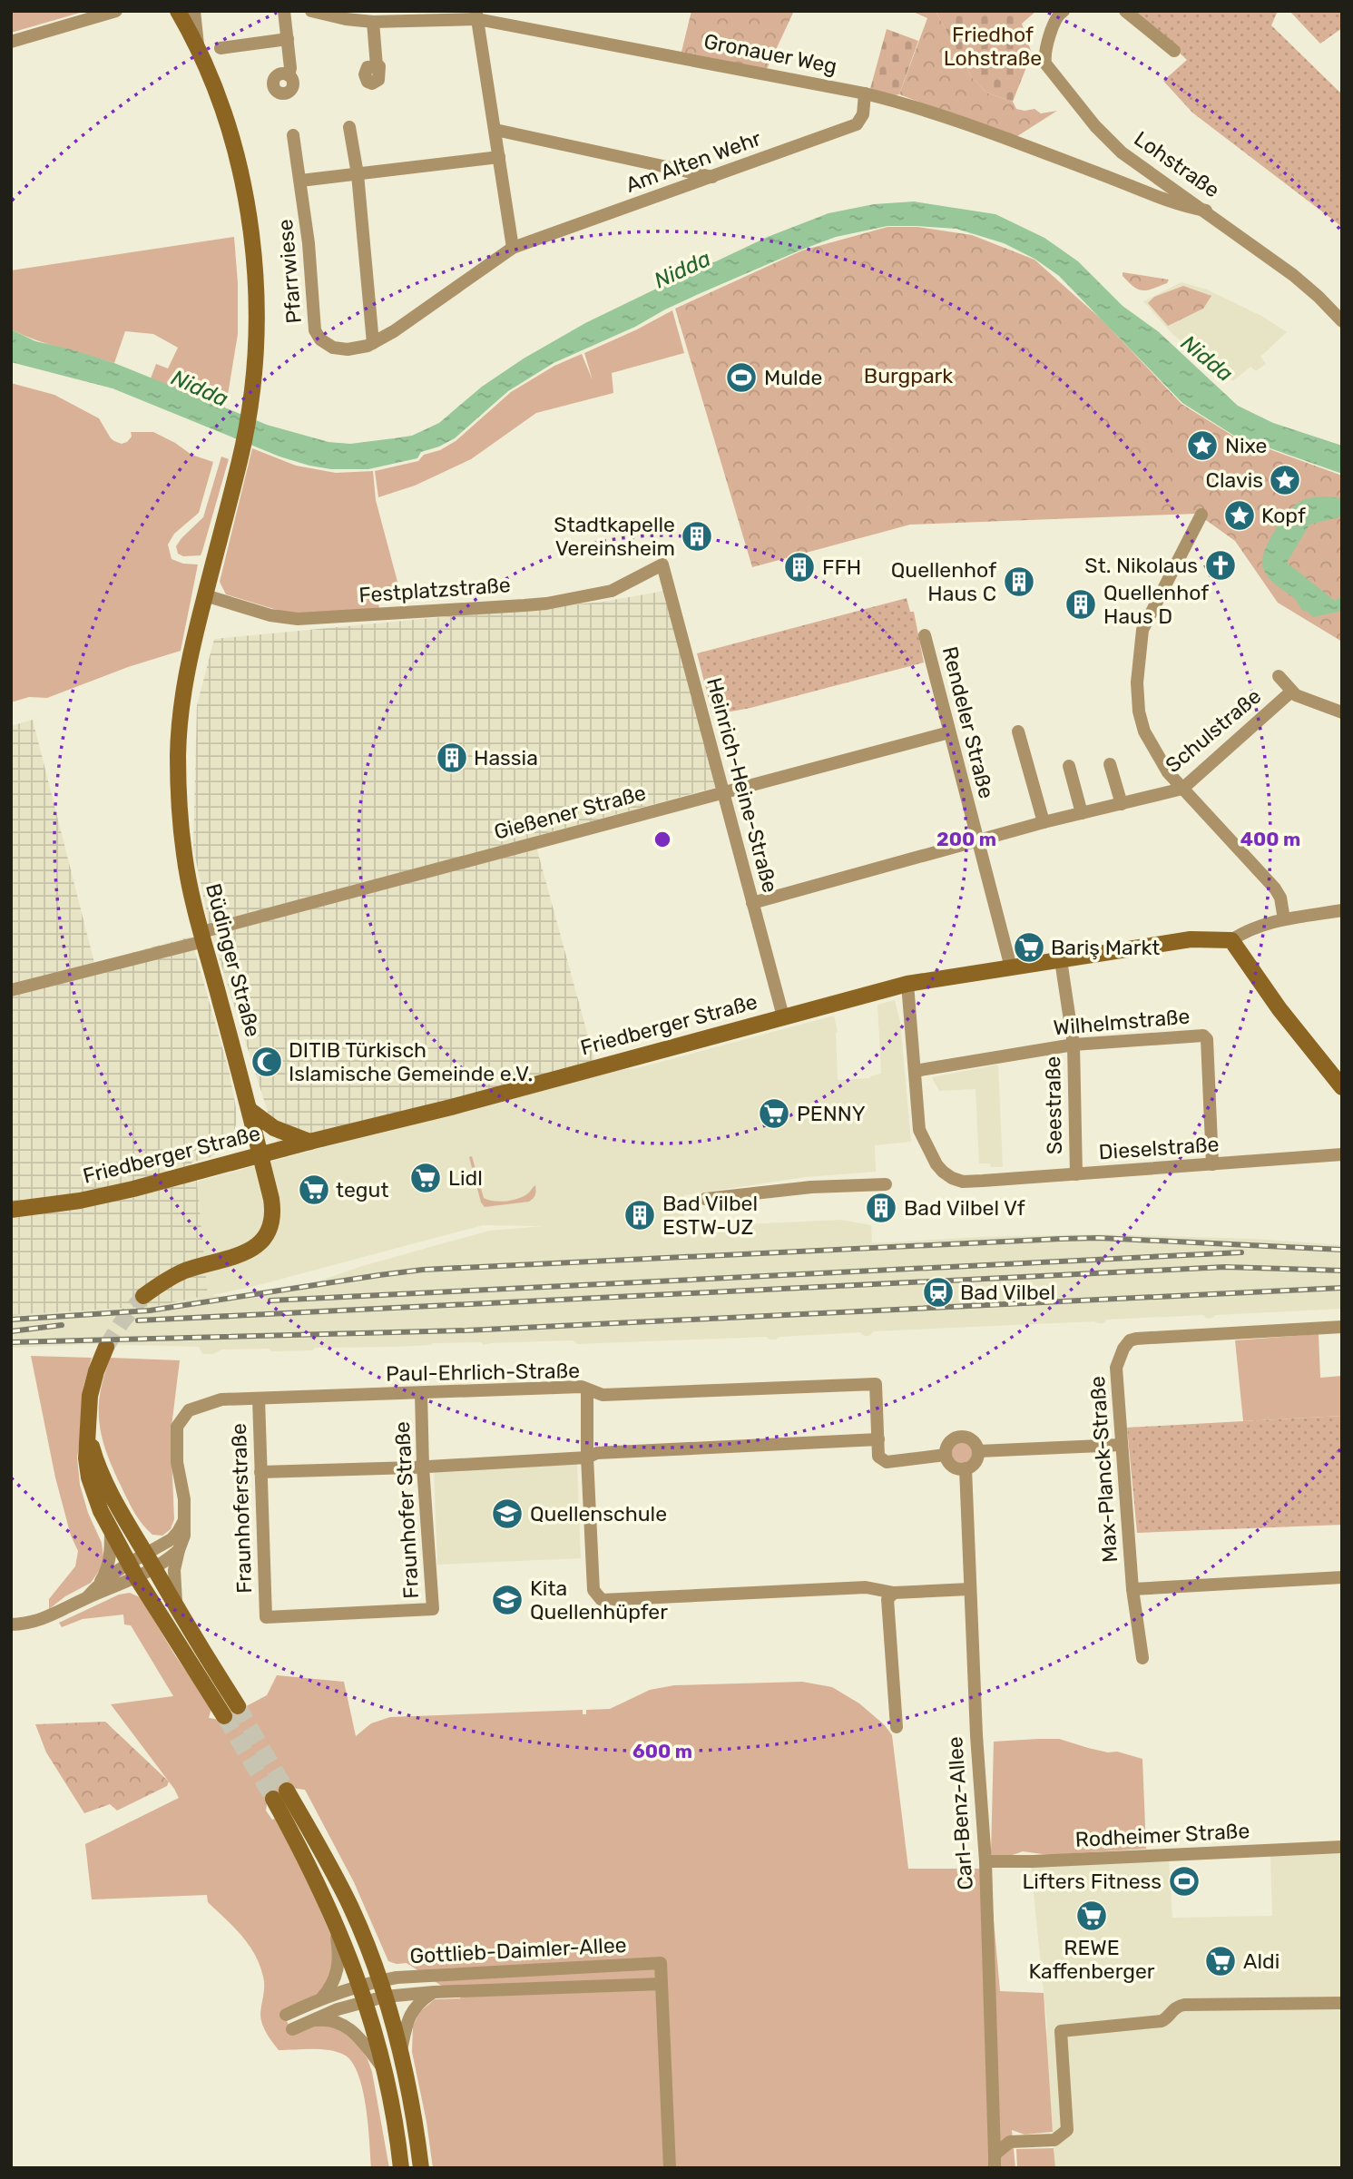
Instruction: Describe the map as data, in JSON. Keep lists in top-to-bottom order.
{
  "streets": {
    "main road": ["Büdinger Straße", "Friedberger Straße"],
    "street": [
      "Gronauer Weg",
      "Am Alten Wehr",
      "Lohstraße",
      "Pfarrwiese",
      "Festplatzstraße",
      "Rendeler Straße",
      "Schulstraße",
      "Heinrich-Heine-Straße",
      "Gießener Straße",
      "Wilhelmstraße",
      "Seestraße",
      "Dieselstraße",
      "Paul-Ehrlich-Straße",
      "Max-Planck-Straße",
      "Fraunhoferstraße",
      "Fraunhofer Straße",
      "Carl-Benz-Allee",
      "Rodheimer Straße",
      "Gottlieb-Daimler-Allee"
    ]
  },
  "crossings": [
    ["Gronauer Weg", "Am Alten Wehr"],
    ["Gronauer Weg", "Lohstraße"],
    ["Am Alten Wehr", "Pfarrwiese"],
    ["Festplatzstraße", "Heinrich-Heine-Straße"],
    ["Festplatzstraße", "Büdinger Straße"],
    ["Rendeler Straße", "Schulstraße"],
    ["Rendeler Straße", "Gießener Straße"],
    ["Rendeler Straße", "Friedberger Straße"],
    ["Schulstraße", "Heinrich-Heine-Straße"],
    ["Heinrich-Heine-Straße", "Gießener Straße"],
    ["Heinrich-Heine-Straße", "Friedberger Straße"],
    ["Gießener Straße", "Büdinger Straße"],
    ["Büdinger Straße", "Friedberger Straße"],
    ["Wilhelmstraße", "Seestraße"],
    ["Wilhelmstraße", "Dieselstraße"],
    ["Friedberger Straße", "Seestraße"],
    ["Friedberger Straße", "Dieselstraße"],
    ["Seestraße", "Dieselstraße"],
    ["Paul-Ehrlich-Straße", "Fraunhoferstraße"],
    ["Paul-Ehrlich-Straße", "Fraunhofer Straße"],
    ["Paul-Ehrlich-Straße", "Carl-Benz-Allee"],
    ["Fraunhoferstraße", "Fraunhofer Straße"],
    ["Carl-Benz-Allee", "Rodheimer Straße"]
  ],
  "water": ["Nidda"],
  "parks": ["Friedhof Lohstraße", "Burgpark"],
  "places": {
    "sports": ["Mulde", "Lifters Fitness"],
    "place": ["Nixe", "Clavis", "Kopf"],
    "building": [
      "Stadtkapelle Vereinsheim",
      "FFH",
      "Quellenhof Haus C",
      "Quellenhof Haus D",
      "Hassia",
      "Bad Vilbel Vf",
      "Bad Vilbel ESTW-UZ"
    ],
    "church": ["St. Nikolaus"],
    "supermarket": [
      "Bariş Markt",
      "PENNY",
      "Lidl",
      "tegut",
      "REWE Kaffenberger",
      "Aldi"
    ],
    "mosque": ["DITIB Türkisch Islamische Gemeinde e.V."],
    "station": ["Bad Vilbel"],
    "school or university": ["Quellenschule", "Kita Quellenhüpfer"]
  },
  "rings": ["200 m", "400 m", "600 m"]
}
